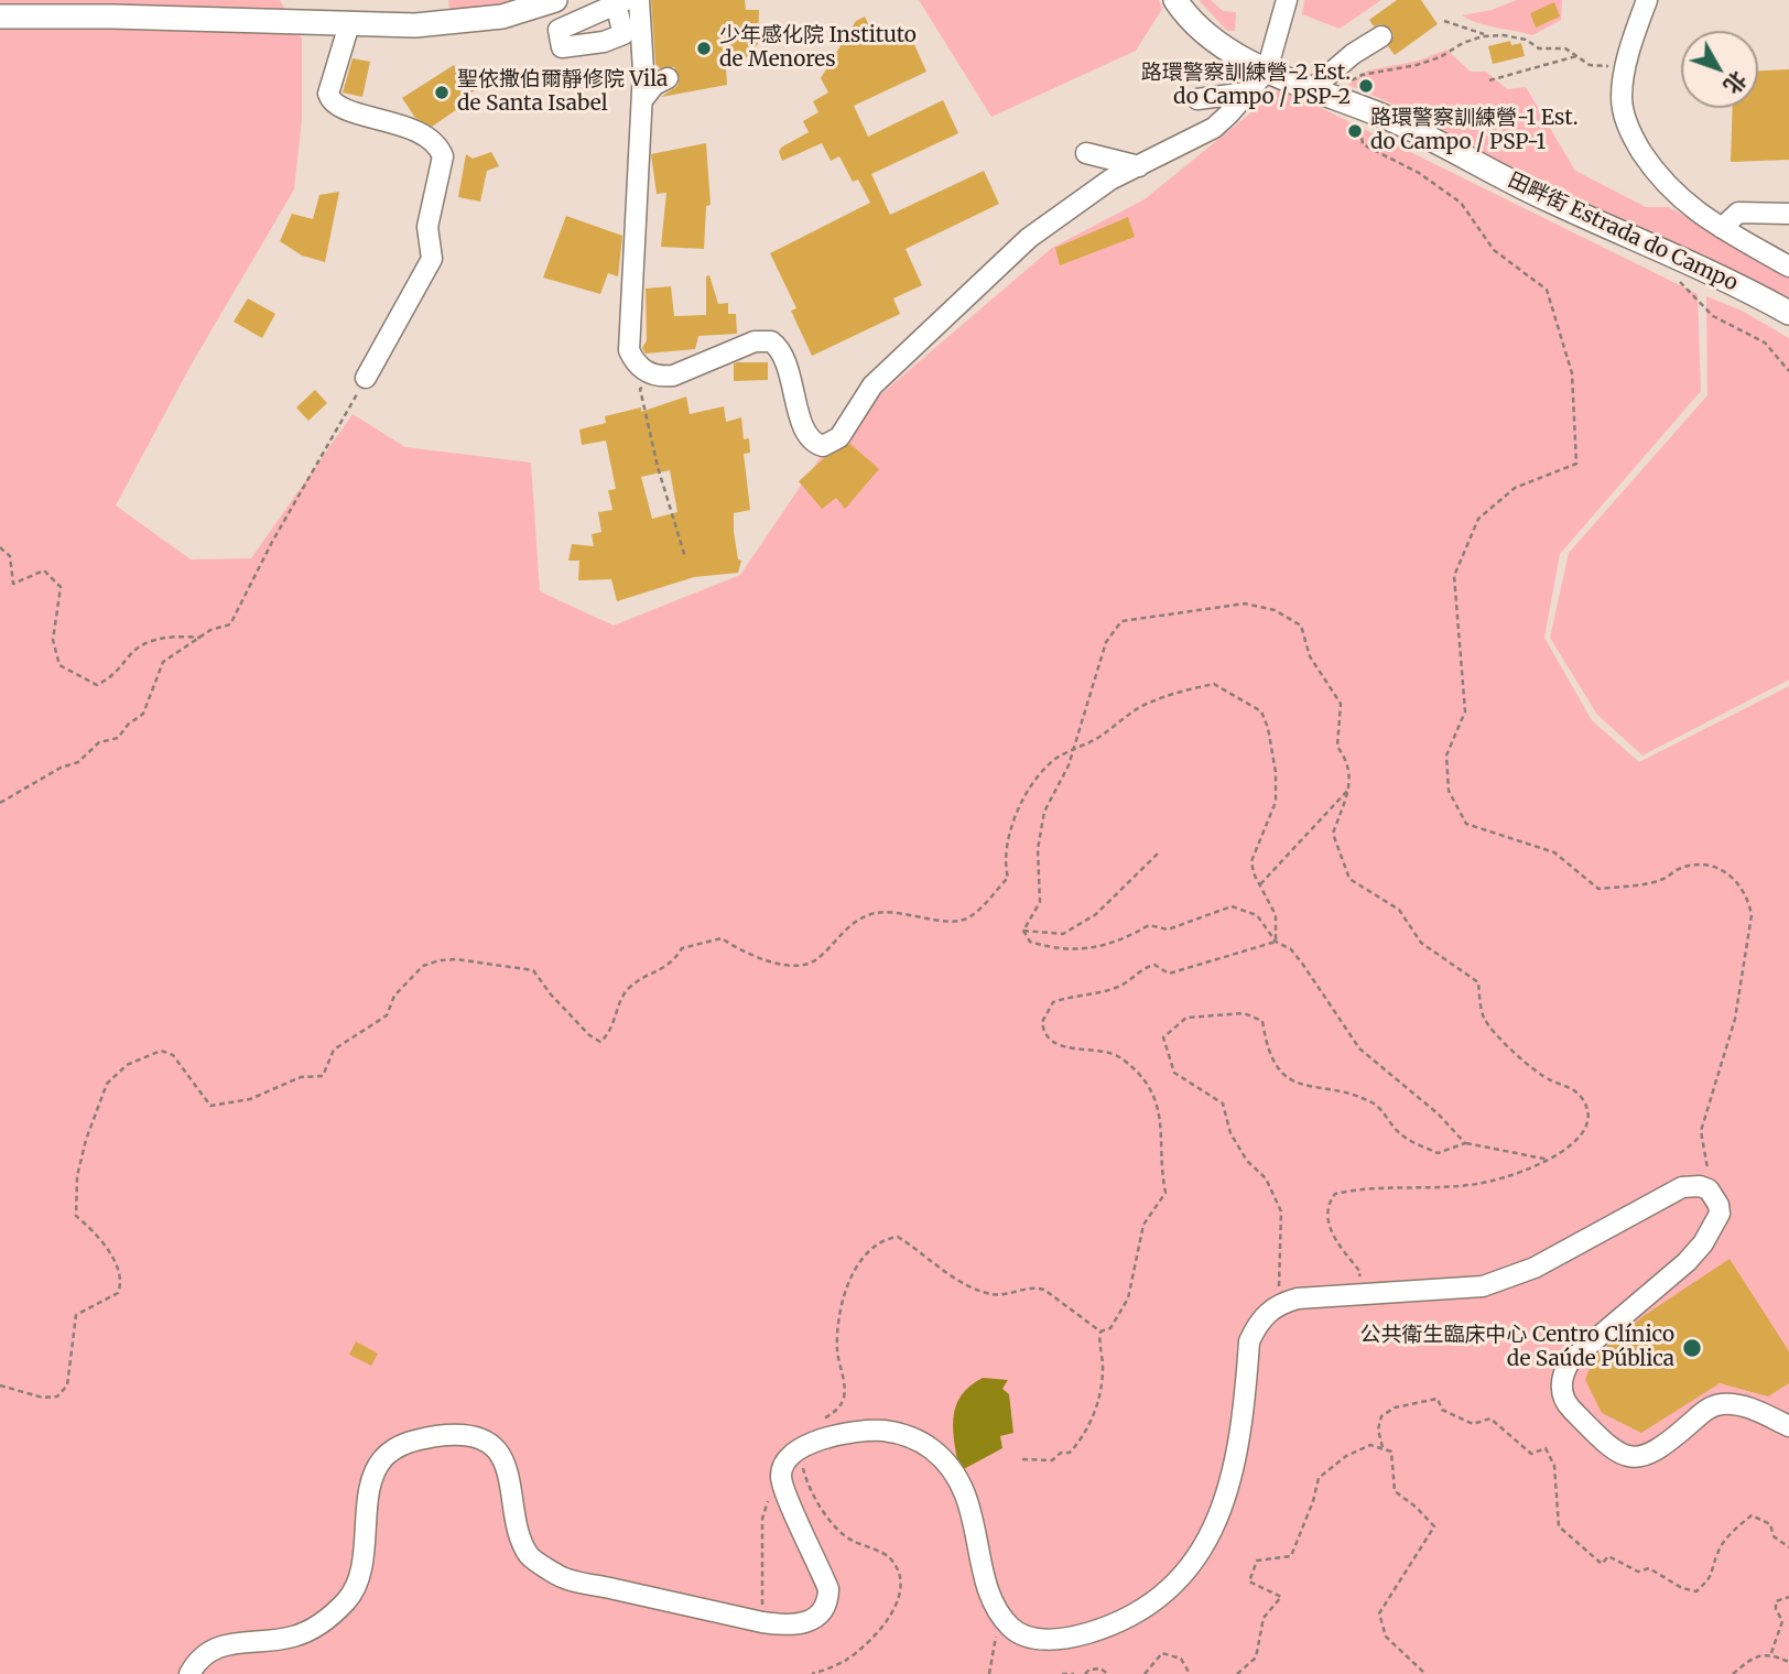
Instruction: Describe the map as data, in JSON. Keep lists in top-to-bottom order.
{
  "streets": {
    "main road": ["田畔街 Estrada do Campo"]
  },
  "places": [
    "少年感化院 Instituto de Menores",
    "路環警察訓練營-2 Est. do Campo / PSP-2",
    "聖依撒伯爾靜修院 Vila de Santa Isabel",
    "路環警察訓練營-1 Est. do Campo / PSP-1",
    "公共衛生臨床中心 Centro Clínico de Saúde Pública"
  ],
  "north": "bottom right"
}
